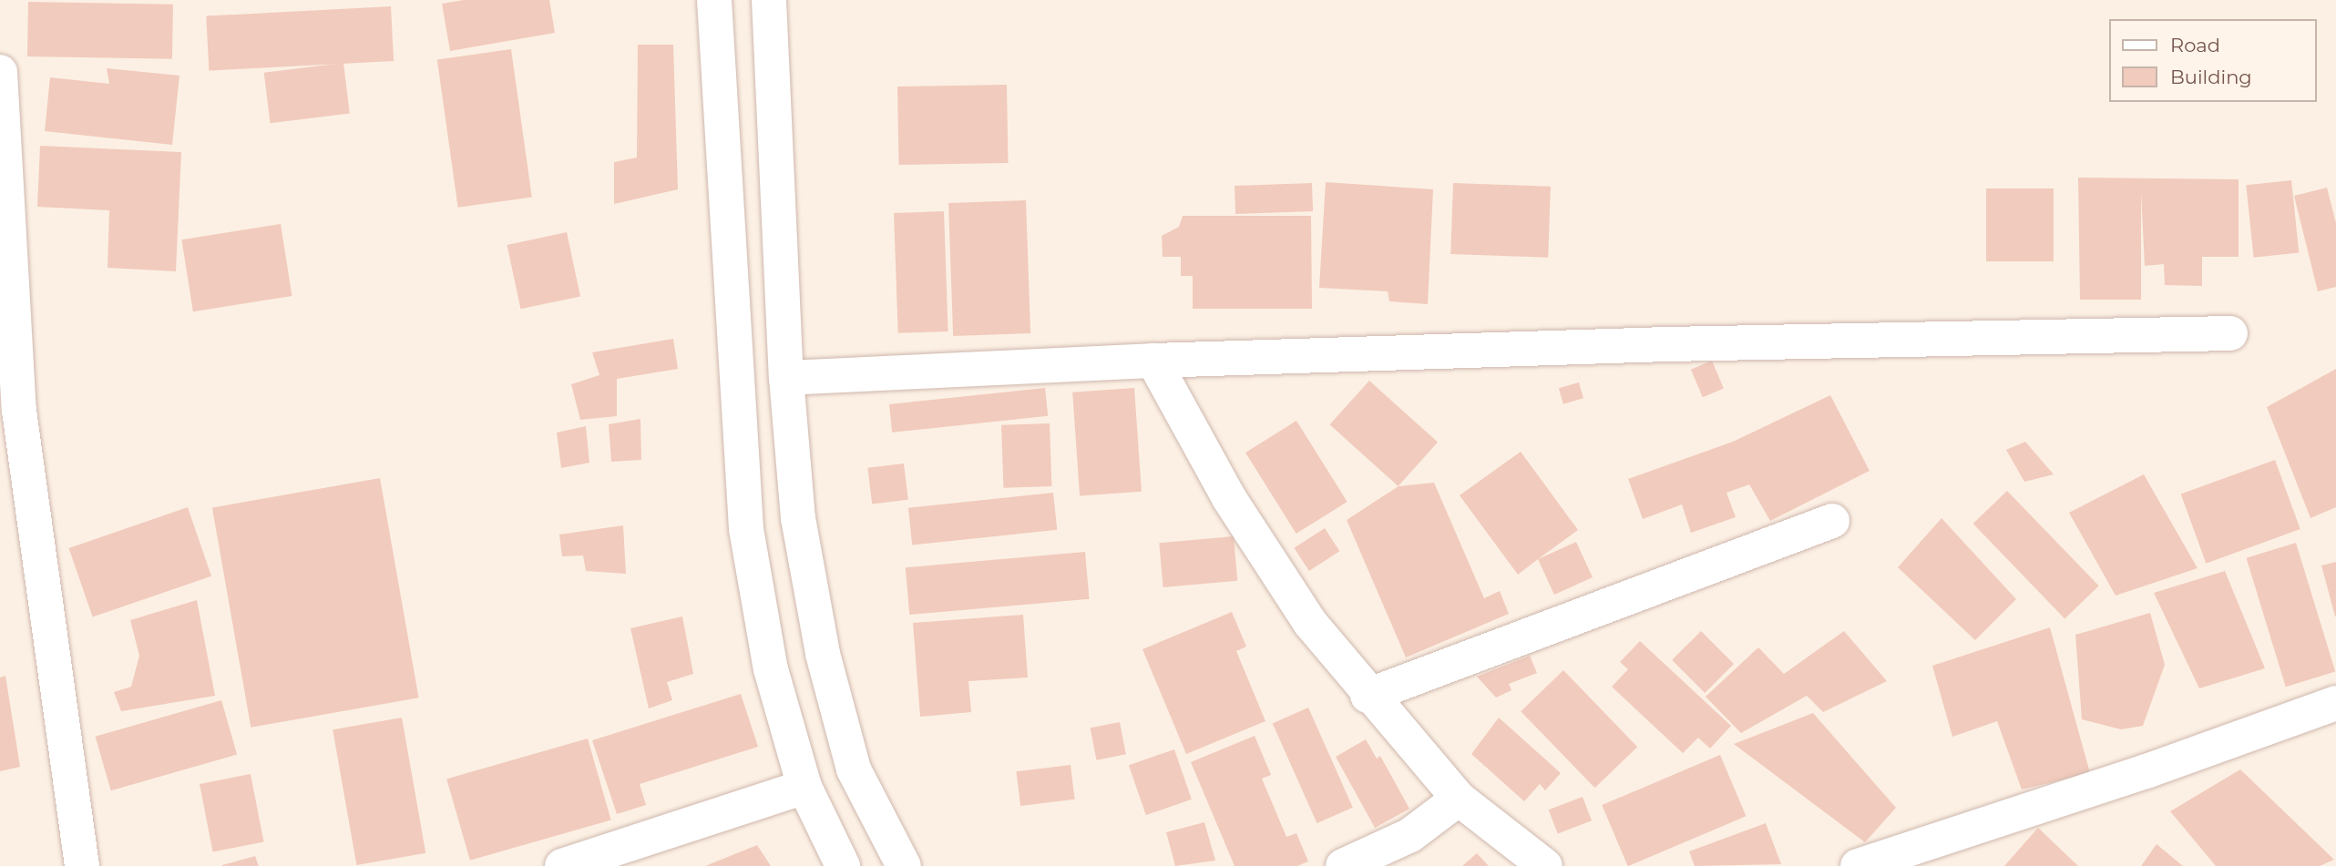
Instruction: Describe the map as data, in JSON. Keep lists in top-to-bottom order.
{
  "legend": ["Road", "Building"]
}
